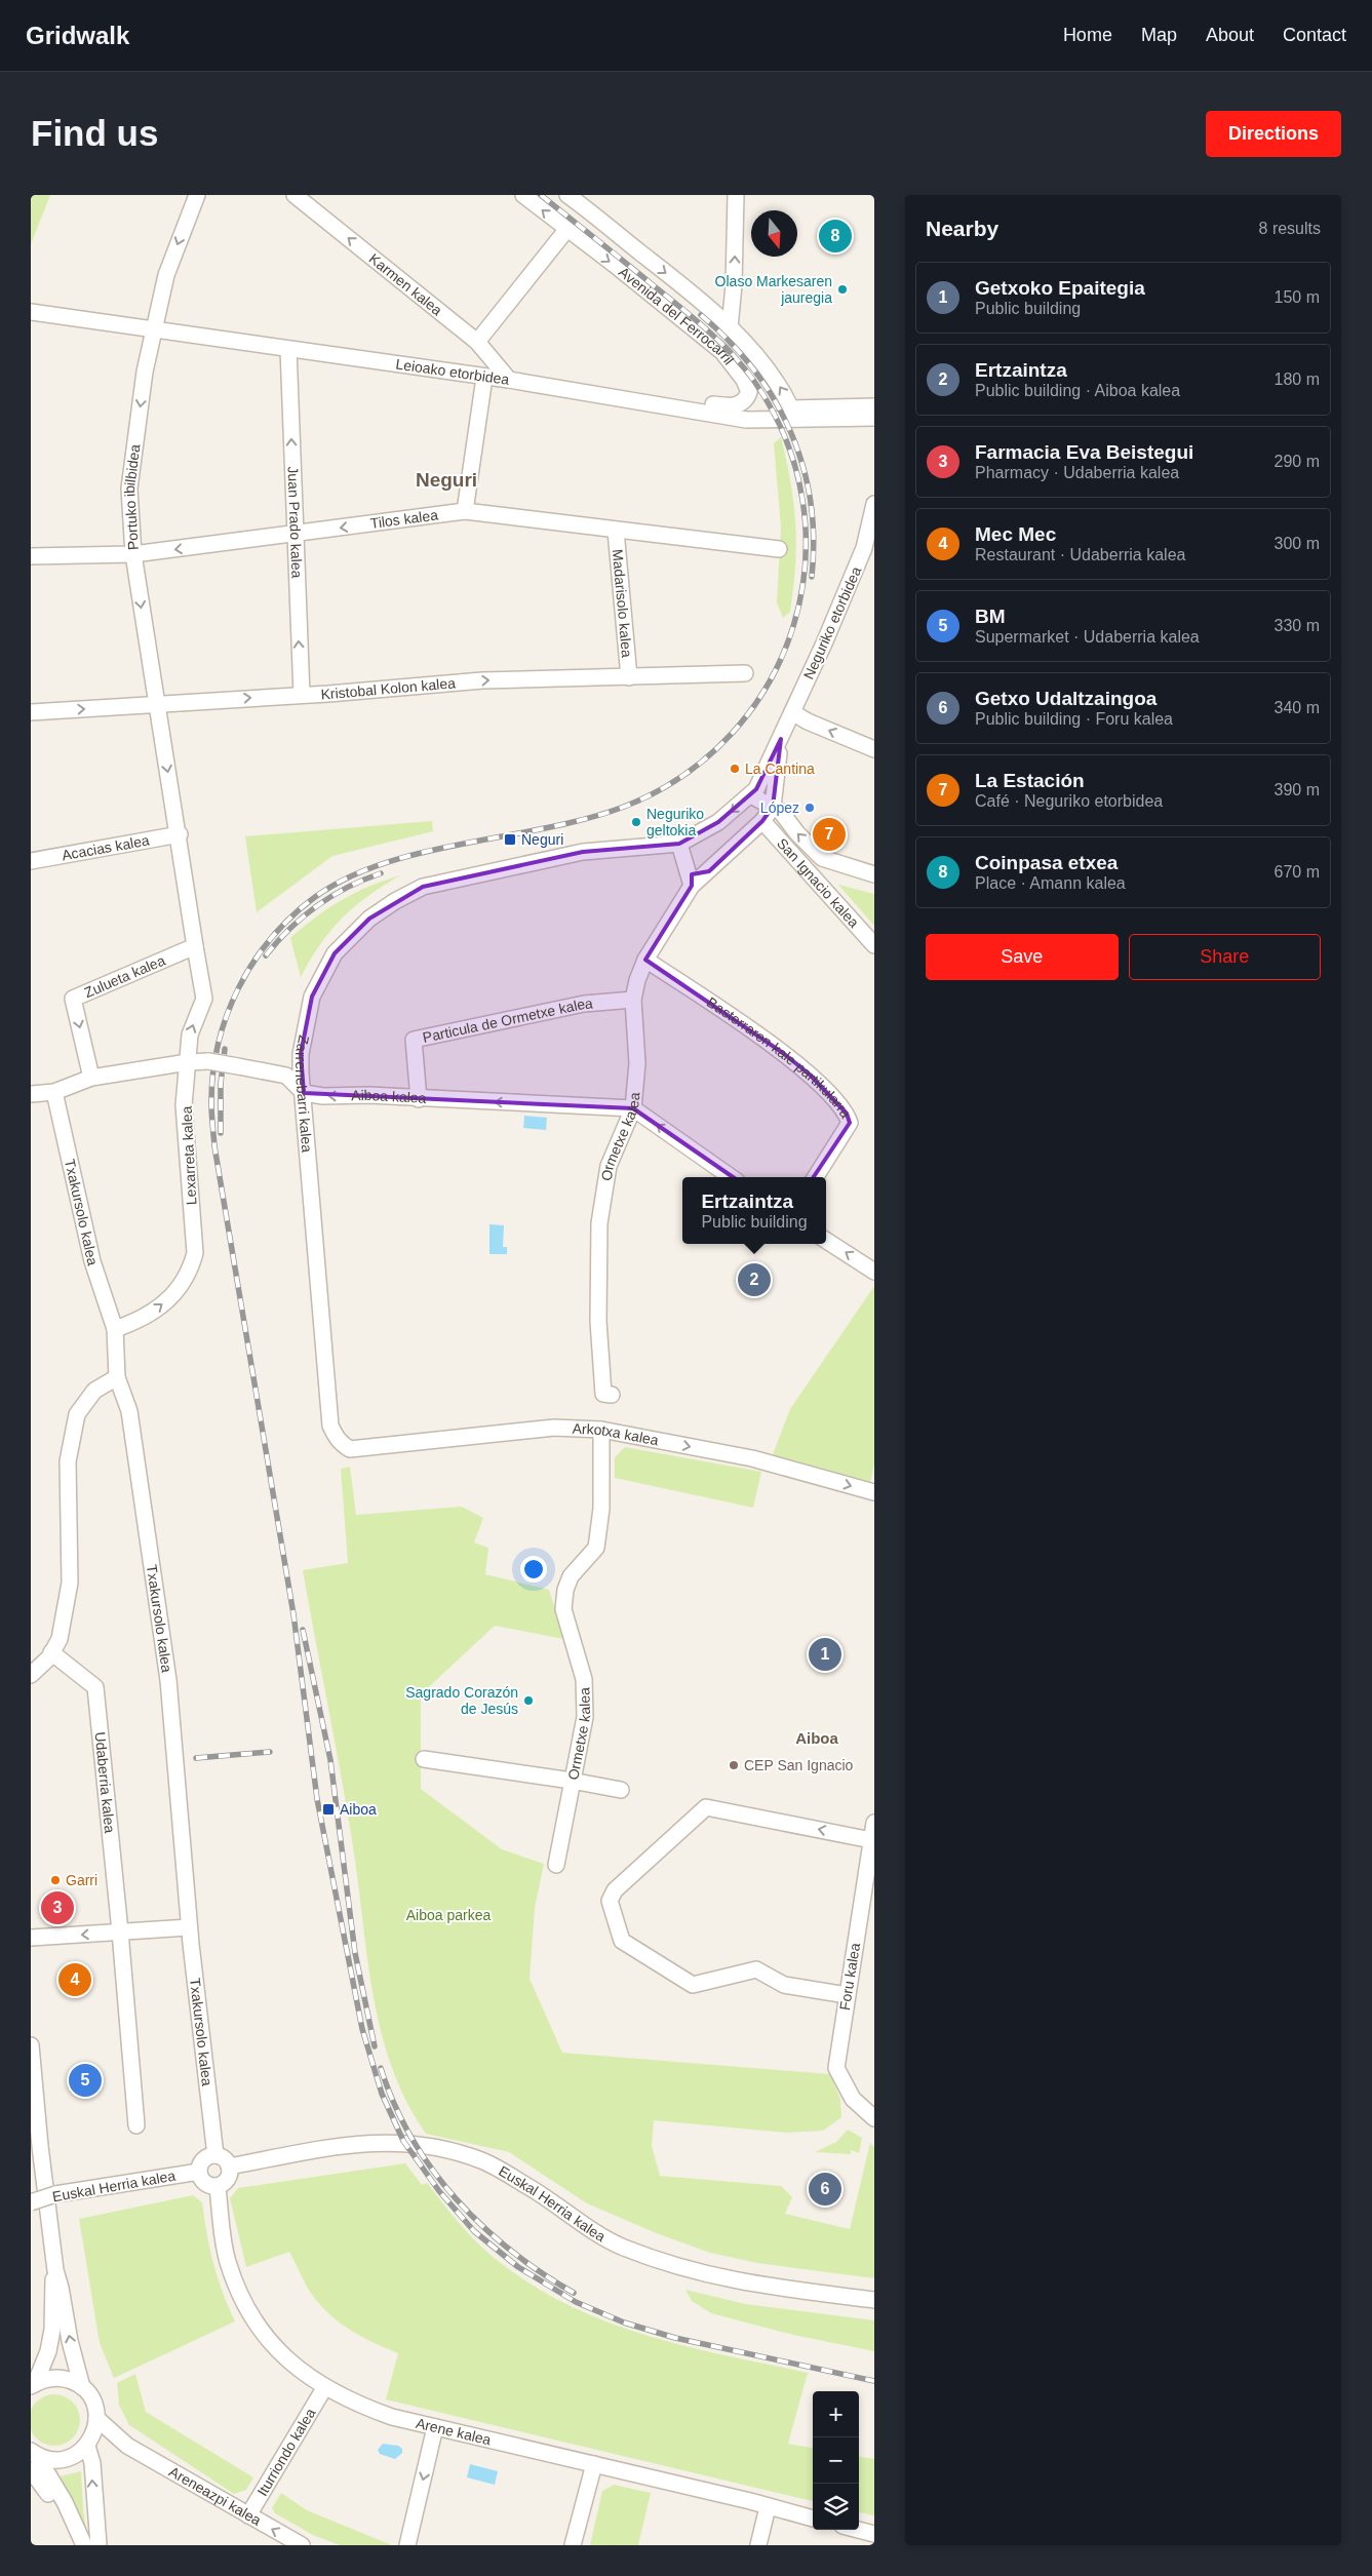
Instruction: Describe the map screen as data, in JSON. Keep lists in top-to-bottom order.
{
  "streets": {
    "street": [
      "Karmen kalea",
      "Avenida del Ferrocarril",
      "Leioako etorbidea",
      "Portuko ibilbidea",
      "Tilos kalea",
      "Juan Prado kalea",
      "Madarisolo kalea",
      "Neguriko etorbidea",
      "Kristobal Kolon kalea",
      "Acacias kalea",
      "San Ignacio kalea",
      "Zulueta kalea",
      "Particula de Ormetxe kalea",
      "Basterraren kale partikularra",
      "Zarrenebarri kalea",
      "Aiboa kalea",
      "Ormetxe kalea",
      "Lexarreta kalea",
      "Txakursolo kalea",
      "Arkotxa kalea",
      "Udaberria kalea",
      "Foru kalea",
      "Euskal Herria kalea",
      "Arene kalea",
      "Iturriondo kalea",
      "Areneazpi kalea"
    ]
  },
  "crossings": [
    ["Karmen kalea", "Leioako etorbidea"],
    ["Avenida del Ferrocarril", "Leioako etorbidea"],
    ["Leioako etorbidea", "Portuko ibilbidea"],
    ["Leioako etorbidea", "Juan Prado kalea"],
    ["Portuko ibilbidea", "Tilos kalea"],
    ["Portuko ibilbidea", "Kristobal Kolon kalea"],
    ["Portuko ibilbidea", "Acacias kalea"],
    ["Portuko ibilbidea", "Zulueta kalea"],
    ["Portuko ibilbidea", "Lexarreta kalea"],
    ["Tilos kalea", "Juan Prado kalea"],
    ["Tilos kalea", "Madarisolo kalea"],
    ["Juan Prado kalea", "Kristobal Kolon kalea"],
    ["Madarisolo kalea", "Kristobal Kolon kalea"],
    ["Neguriko etorbidea", "San Ignacio kalea"],
    ["Neguriko etorbidea", "Zarrenebarri kalea"],
    ["Neguriko etorbidea", "Ormetxe kalea"],
    ["Zulueta kalea", "Lexarreta kalea"],
    ["Particula de Ormetxe kalea", "Aiboa kalea"],
    ["Particula de Ormetxe kalea", "Ormetxe kalea"],
    ["Basterraren kale partikularra", "Ormetxe kalea"],
    ["Zarrenebarri kalea", "Aiboa kalea"],
    ["Zarrenebarri kalea", "Arkotxa kalea"],
    ["Aiboa kalea", "Ormetxe kalea"],
    ["Ormetxe kalea", "Arkotxa kalea"],
    ["Lexarreta kalea", "Txakursolo kalea"],
    ["Txakursolo kalea", "Euskal Herria kalea"],
    ["Txakursolo kalea", "Arene kalea"],
    ["Euskal Herria kalea", "Arene kalea"],
    ["Arene kalea", "Iturriondo kalea"],
    ["Iturriondo kalea", "Areneazpi kalea"]
  ],
  "one_way": [
    "Karmen kalea",
    "Portuko ibilbidea",
    "Tilos kalea",
    "Juan Prado kalea",
    "Kristobal Kolon kalea",
    "Aiboa kalea",
    "Lexarreta kalea",
    "Arkotxa kalea"
  ],
  "districts": ["Neguri", "Aiboa"],
  "parks": ["Aiboa parkea"],
  "places": {
    "other": [
      "Olaso Markesaren jauregia",
      "La Cantina",
      "López",
      "Neguriko geltokia",
      "Sagrado Corazón de Jesús",
      "CEP San Ignacio",
      "Garri"
    ],
    "transit": ["Neguri", "Aiboa"]
  },
  "north": "bottom",
  "page": {
    "header": "Gridwalk",
    "nav": [
      "Home",
      "Map",
      "About",
      "Contact"
    ],
    "buttons": [
      "Directions",
      ["Save", "Share"]
    ],
    "title": "Find us",
    "heading": ["Nearby", "8 results"],
    "pins": [
      "8",
      "7",
      "2",
      "1",
      "3",
      "4",
      "5",
      "6"
    ],
    "list": [
      {
        "mark": "1",
        "name": "Getxoko Epaitegia",
        "note": "Public building",
        "value": "150 m"
      },
      {
        "mark": "2",
        "name": "Ertzaintza",
        "note": "Public building · Aiboa kalea",
        "value": "180 m"
      },
      {
        "mark": "3",
        "name": "Farmacia Eva Beistegui",
        "note": "Pharmacy · Udaberria kalea",
        "value": "290 m"
      },
      {
        "mark": "4",
        "name": "Mec Mec",
        "note": "Restaurant · Udaberria kalea",
        "value": "300 m"
      },
      {
        "mark": "5",
        "name": "BM",
        "note": "Supermarket · Udaberria kalea",
        "value": "330 m"
      },
      {
        "mark": "6",
        "name": "Getxo Udaltzaingoa",
        "note": "Public building · Foru kalea",
        "value": "340 m"
      },
      {
        "mark": "7",
        "name": "La Estación",
        "note": "Café · Neguriko etorbidea",
        "value": "390 m"
      },
      {
        "mark": "8",
        "name": "Coinpasa etxea",
        "note": "Place · Amann kalea",
        "value": "670 m"
      }
    ],
    "popup": ["Ertzaintza", "Public building"],
    "map_buttons": ["+", "−"]
  }
}
